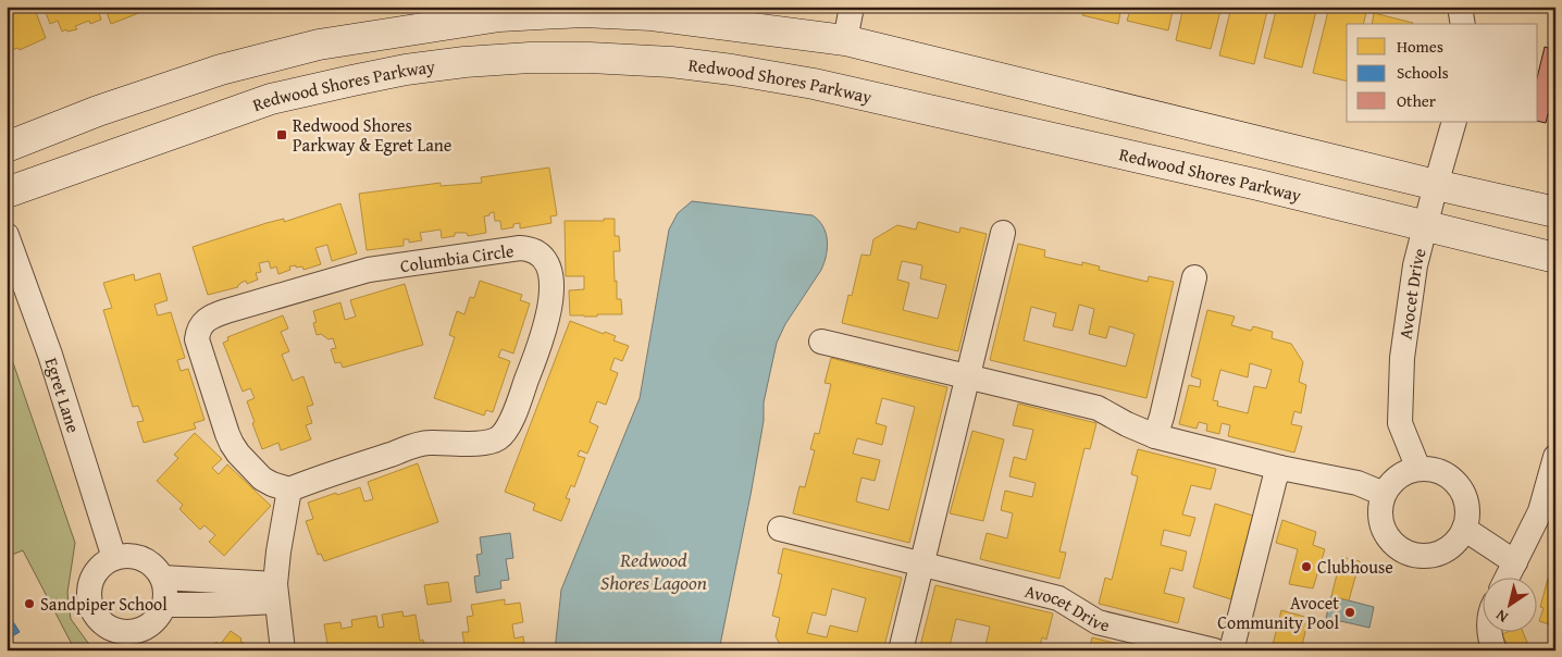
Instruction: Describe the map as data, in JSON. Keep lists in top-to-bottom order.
{
  "streets": {
    "main road": ["Redwood Shores Parkway"],
    "street": ["Columbia Circle", "Avocet Drive", "Egret Lane"]
  },
  "crossings": [
    ["Redwood Shores Parkway", "Avocet Drive"]
  ],
  "water": ["Redwood Shores Lagoon"],
  "places": {
    "transit": ["Redwood Shores Parkway & Egret Lane"],
    "other": ["Clubhouse", "Sandpiper School", "Avocet Community Pool"]
  },
  "legend": ["Homes", "Schools", "Other"],
  "north": "bottom left"
}
